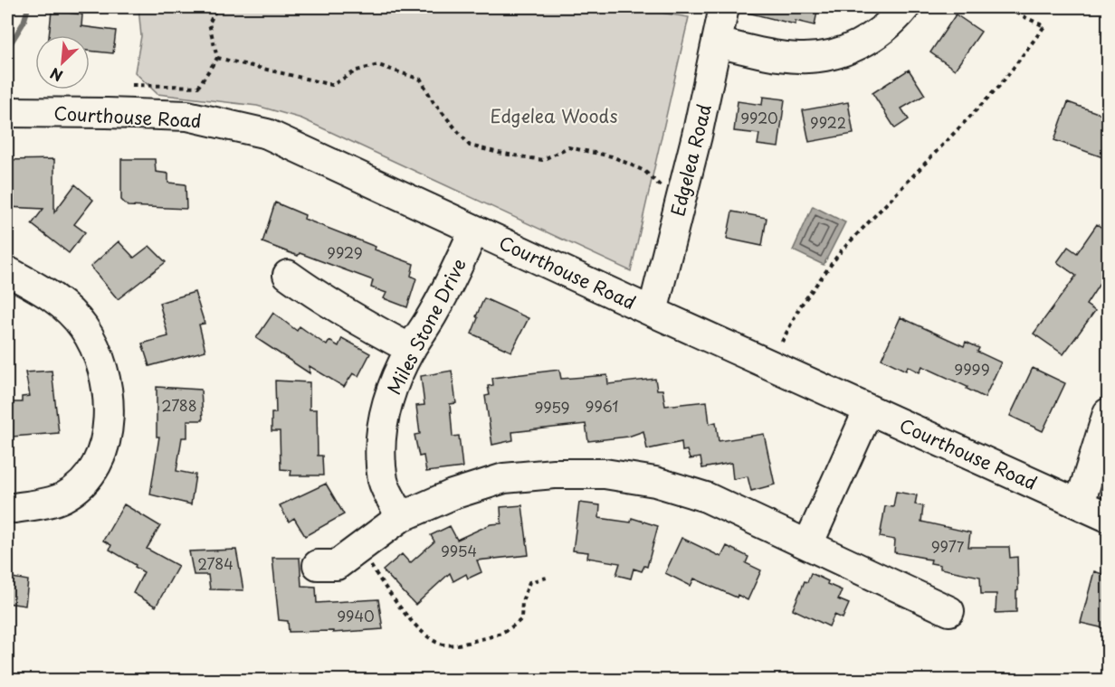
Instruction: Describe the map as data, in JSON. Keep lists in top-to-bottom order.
{
  "streets": {
    "street": ["Courthouse Road", "Edgelea Road", "Miles Stone Drive"]
  },
  "crossings": [
    ["Courthouse Road", "Edgelea Road"],
    ["Courthouse Road", "Miles Stone Drive"]
  ],
  "parks": ["Edgelea Woods"],
  "house_numbers": [
    "9920",
    "9922",
    "9929",
    "9999",
    "2788",
    "9961",
    "9959",
    "9977",
    "9954",
    "2784",
    "9940"
  ],
  "north": "bottom left"
}
